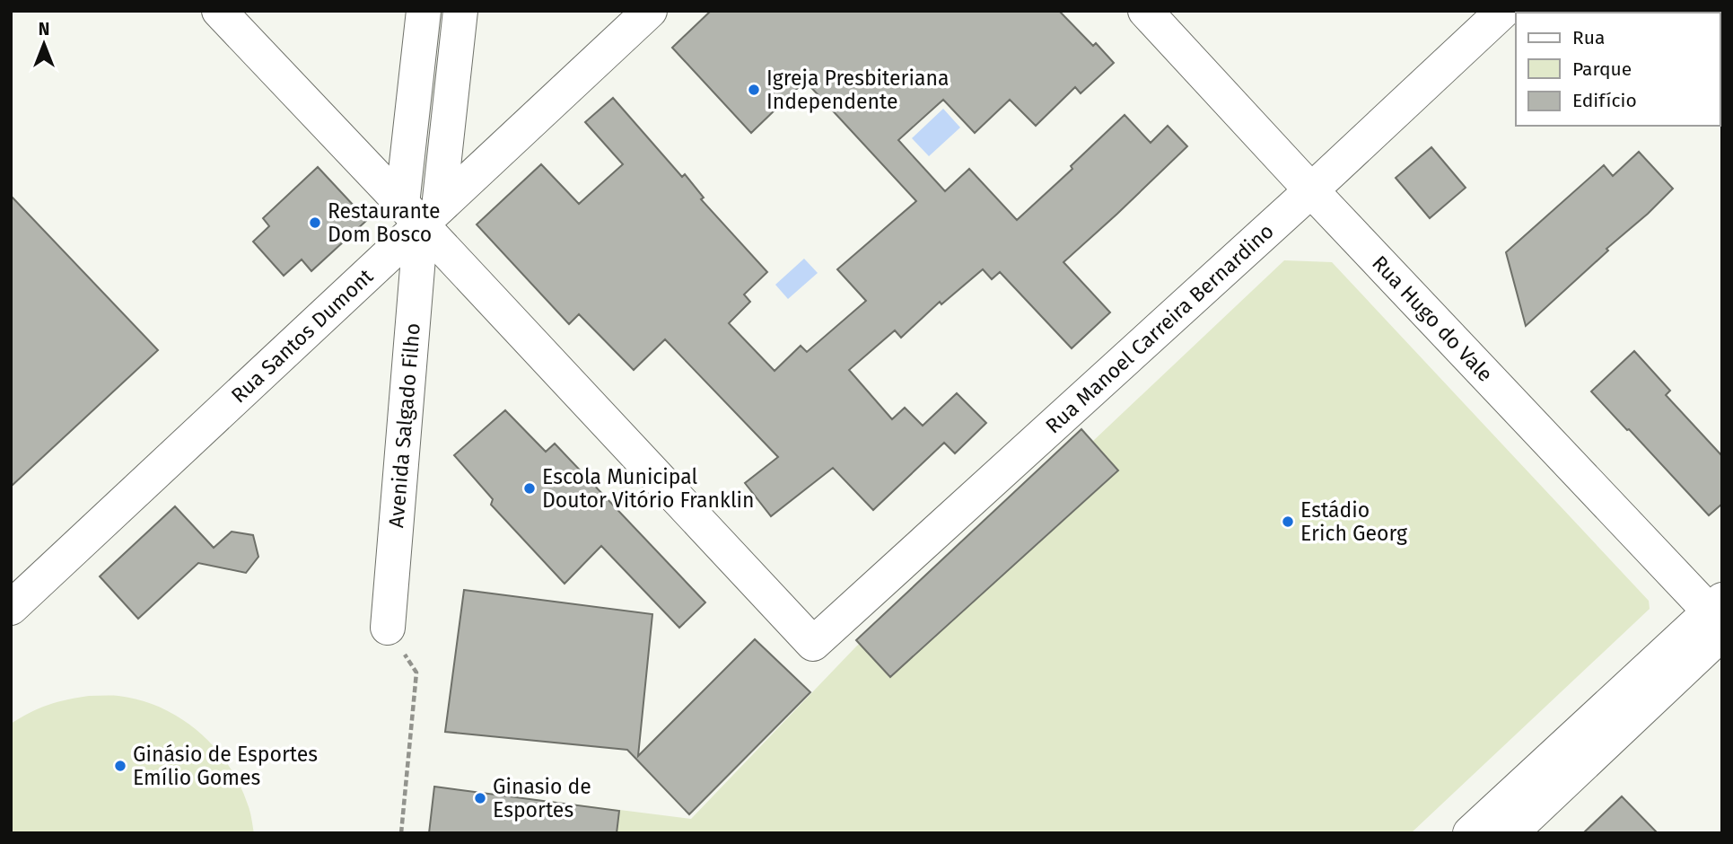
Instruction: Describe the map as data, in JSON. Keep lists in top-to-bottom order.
{
  "streets": {
    "street": [
      "Rua Hugo do Vale",
      "Rua Manoel Carreira Bernardino",
      "Rua Santos Dumont",
      "Avenida Salgado Filho"
    ]
  },
  "crossings": [
    ["Rua Hugo do Vale", "Rua Manoel Carreira Bernardino"],
    ["Rua Manoel Carreira Bernardino", "Rua Santos Dumont"],
    ["Rua Manoel Carreira Bernardino", "Avenida Salgado Filho"],
    ["Rua Santos Dumont", "Avenida Salgado Filho"]
  ],
  "places": [
    "Igreja Presbiteriana Independente",
    "Restaurante Dom Bosco",
    "Escola Municipal Doutor Vitório Franklin",
    "Estádio Erich Georg",
    "Ginásio de Esportes Emílio Gomes",
    "Ginasio de Esportes"
  ],
  "legend": ["Rua", "Parque", "Edifício"],
  "north": "top"
}
